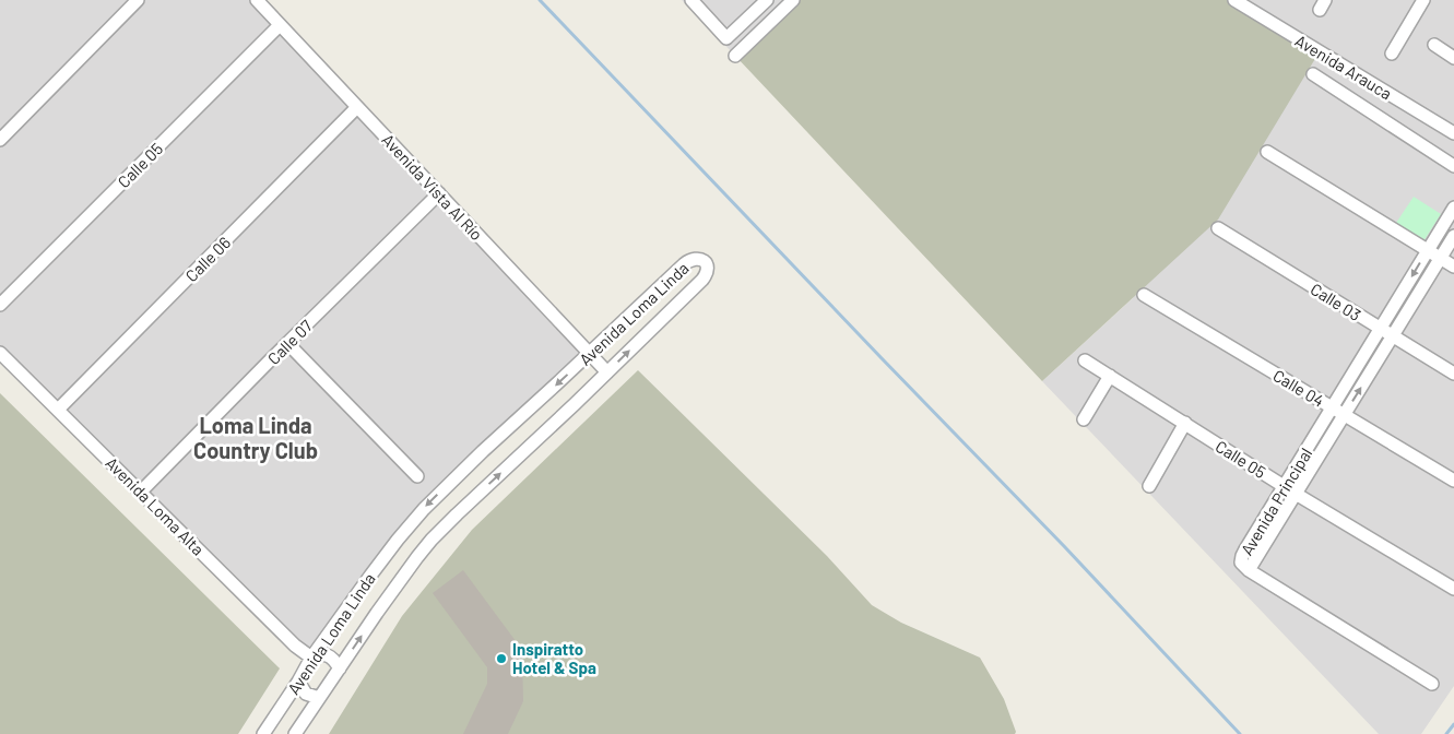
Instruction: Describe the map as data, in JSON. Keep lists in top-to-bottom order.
{
  "streets": {
    "street": [
      "Avenida Arauca",
      "Calle 05",
      "Avenida Vista Al Río",
      "Calle 06",
      "Calle 03",
      "Avenida Loma Linda",
      "Calle 07",
      "Calle 04",
      "Avenida Principal",
      "Avenida Loma Alta"
    ]
  },
  "crossings": [
    ["Calle 05", "Avenida Vista Al Río"],
    ["Calle 05", "Avenida Principal"],
    ["Avenida Vista Al Río", "Calle 06"],
    ["Avenida Vista Al Río", "Avenida Loma Linda"],
    ["Avenida Vista Al Río", "Calle 07"],
    ["Calle 06", "Avenida Loma Alta"],
    ["Calle 03", "Avenida Principal"],
    ["Avenida Loma Linda", "Avenida Loma Alta"],
    ["Calle 07", "Avenida Loma Alta"],
    ["Calle 04", "Avenida Principal"]
  ],
  "districts": ["Loma Linda Country Club"],
  "places": ["Inspiratto Hotel & Spa"]
}
